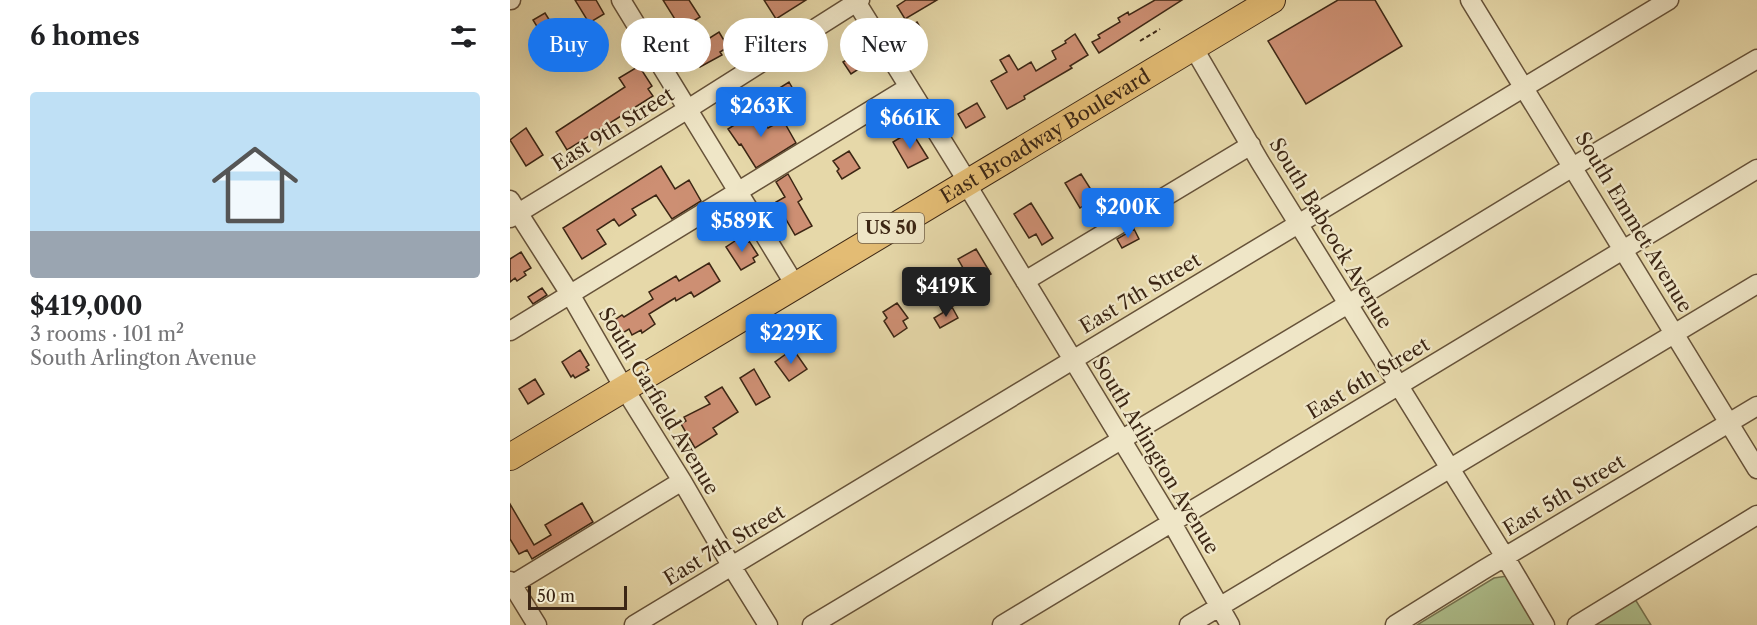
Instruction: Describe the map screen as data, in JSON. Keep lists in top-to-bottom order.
{
  "streets": {
    "highway": ["East Broadway Boulevard", "US 50"],
    "street": [
      "East 9th Street",
      "South Emmet Avenue",
      "South Babcock Avenue",
      "East 7th Street",
      "East 6th Street",
      "South Garfield Avenue",
      "South Arlington Avenue",
      "East 5th Street"
    ]
  },
  "crossings": [
    ["East 9th Street", "South Garfield Avenue"],
    ["East 9th Street", "South Arlington Avenue"],
    ["East Broadway Boulevard", "South Babcock Avenue"],
    ["East Broadway Boulevard", "South Garfield Avenue"],
    ["East Broadway Boulevard", "South Arlington Avenue"],
    ["South Emmet Avenue", "East 7th Street"],
    ["South Emmet Avenue", "East 6th Street"],
    ["South Emmet Avenue", "East 5th Street"],
    ["South Babcock Avenue", "East 7th Street"],
    ["South Babcock Avenue", "East 6th Street"],
    ["South Babcock Avenue", "East 5th Street"],
    ["East 7th Street", "South Garfield Avenue"],
    ["East 7th Street", "South Arlington Avenue"],
    ["East 6th Street", "South Arlington Avenue"]
  ],
  "scale_bar": "50 m",
  "page": {
    "heading": "6 homes",
    "chip": [
      "Buy",
      "Rent",
      "Filters",
      "New"
    ],
    "list": [
      {
        "name": "$419,000",
        "note": "3 rooms · 101 m² · South Arlington Avenue"
      }
    ],
    "price": [
      "$263K",
      "$661K",
      "$200K",
      "$589K",
      "$419K",
      "$229K"
    ],
    "scale": "50 m"
  }
}
